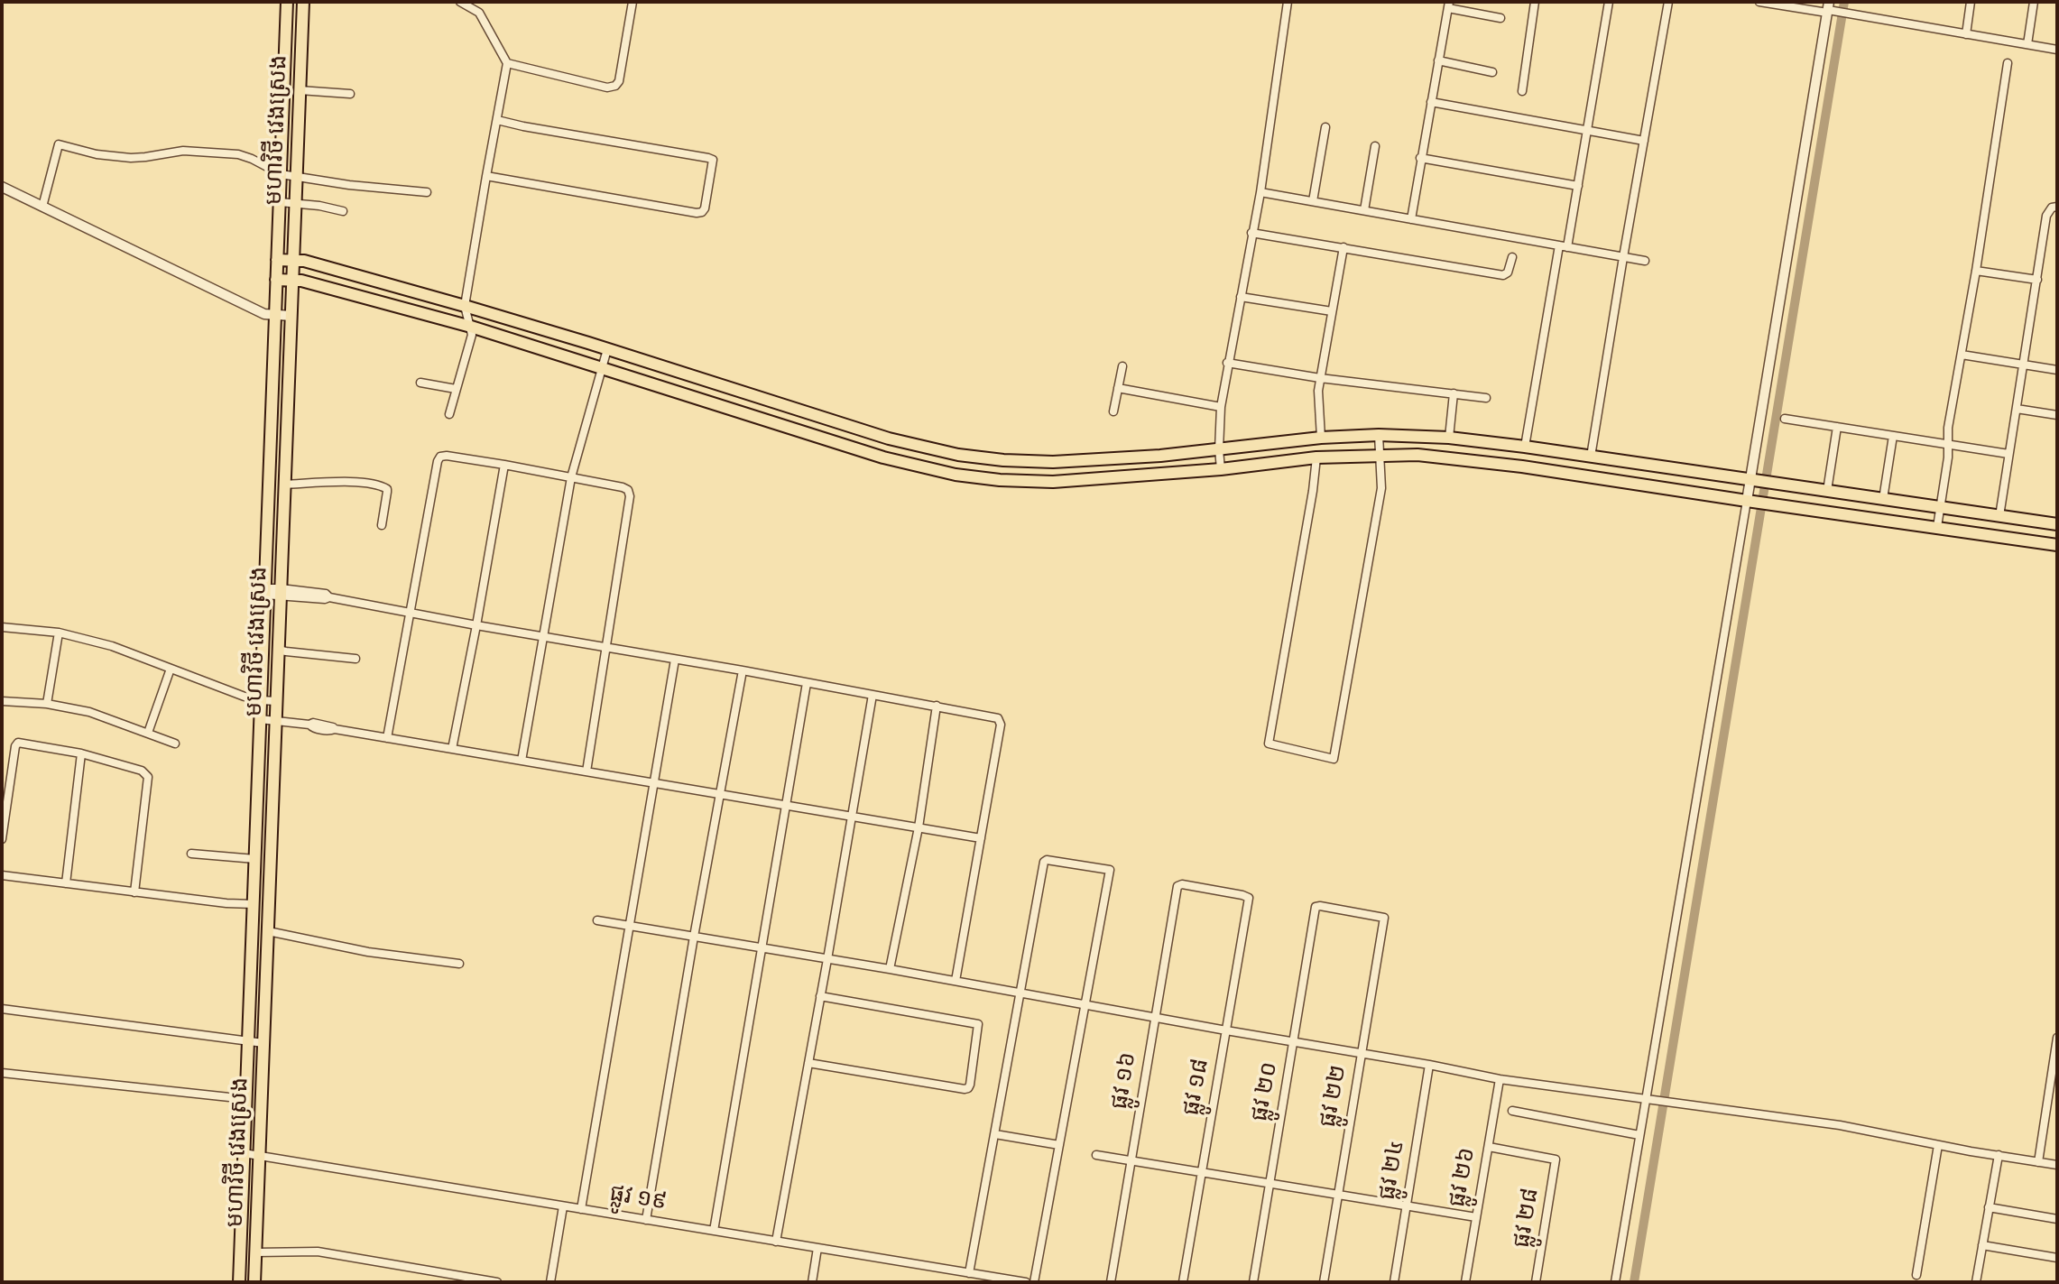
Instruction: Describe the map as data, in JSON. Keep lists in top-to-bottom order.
{
  "streets": {
    "main road": ["មហាវិថី វេងស្រេង"],
    "street": [
      "ផ្លូវ ១៦",
      "ផ្លូវ ១៨",
      "ផ្លូវ ២០",
      "ផ្លូវ ២២",
      "ផ្លូវ ២៤",
      "ផ្លូវ ២៦",
      "ផ្លូវ ១៩",
      "ផ្លូវ ២៨"
    ]
  },
  "crossings": [
    ["មហាវិថី វេងស្រេង", "ផ្លូវ ១៩"],
    ["ផ្លូវ ១៦", "ផ្លូវ ១៨"],
    ["ផ្លូវ ២០", "ផ្លូវ ២២"],
    ["ផ្លូវ ២៦", "ផ្លូវ ២៨"]
  ]
}
